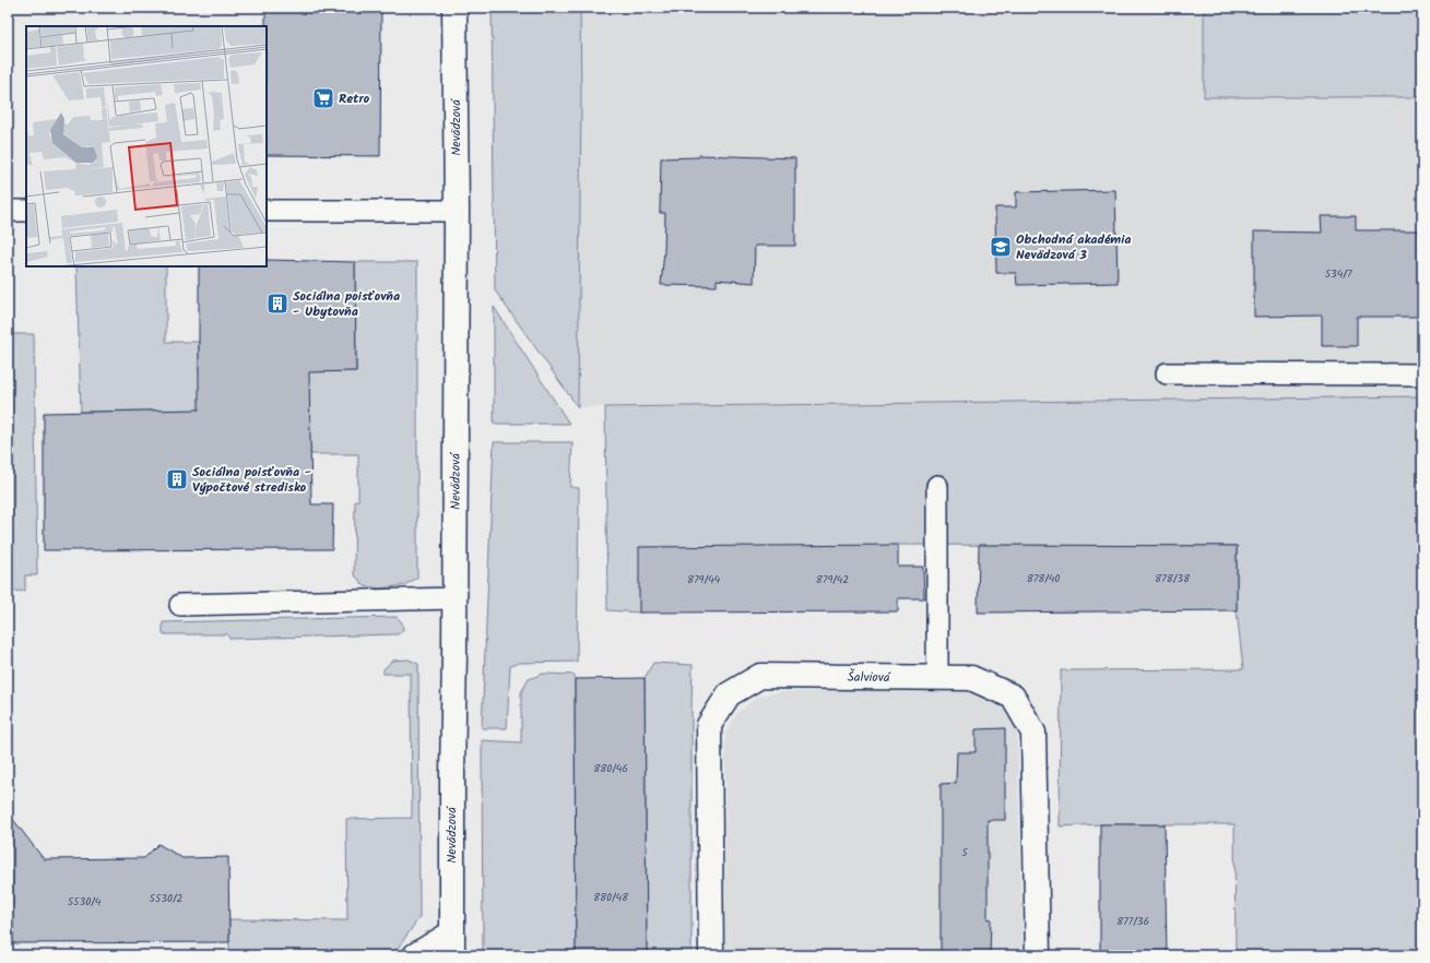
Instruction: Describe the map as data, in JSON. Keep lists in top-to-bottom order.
{
  "streets": {
    "street": ["Nevädzová", "Šalviová"]
  },
  "places": {
    "supermarket": ["Retro"],
    "school or university": ["Obchodná akadémia Nevädzová 3"],
    "building": ["Sociálna poisťovňa - Ubytovňa", "Sociálna poisťovňa - Výpočtové stredisko"]
  },
  "house_numbers": [
    "534/7",
    "878/40",
    "878/38",
    "879/44",
    "879/42",
    "880/46",
    "5",
    "880/48",
    "5530/2",
    "5530/4",
    "877/36"
  ]
}
